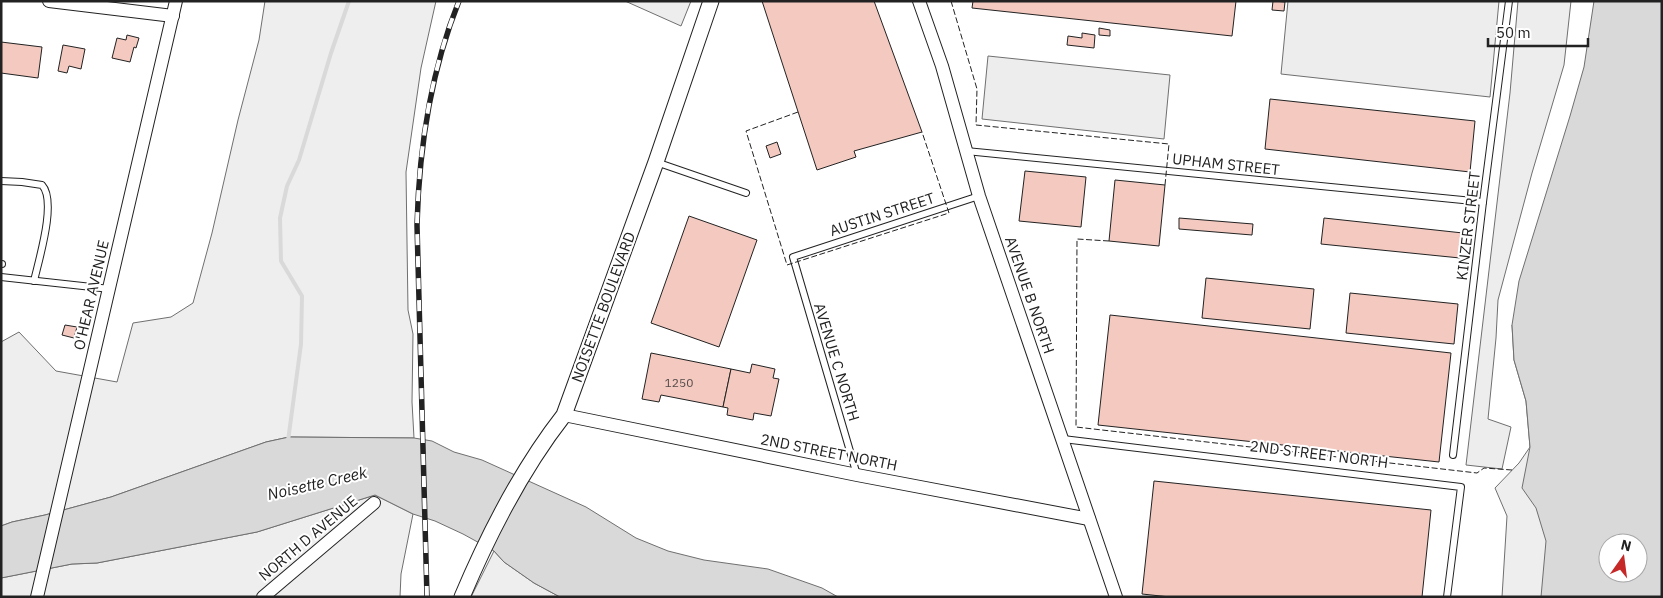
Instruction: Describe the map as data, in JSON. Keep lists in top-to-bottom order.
{
  "streets": {
    "street": [
      "O'HEAR AVENUE",
      "AVENUE B NORTH",
      "NOISETTE BOULEVARD",
      "2ND STREET NORTH",
      "NORTH D AVENUE"
    ],
    "lane": [
      "UPHAM STREET",
      "AUSTIN STREET",
      "KINZER STREET",
      "AVENUE C NORTH"
    ]
  },
  "crossings": [
    ["UPHAM STREET", "KINZER STREET"],
    ["UPHAM STREET", "AVENUE B NORTH"],
    ["AUSTIN STREET", "AVENUE B NORTH"],
    ["AUSTIN STREET", "AVENUE C NORTH"],
    ["AVENUE B NORTH", "2ND STREET NORTH"],
    ["NOISETTE BOULEVARD", "2ND STREET NORTH"],
    ["AVENUE C NORTH", "2ND STREET NORTH"]
  ],
  "water": ["Noisette Creek"],
  "house_numbers": ["1250"],
  "scale_bar": "50 m",
  "north": "top"
}
